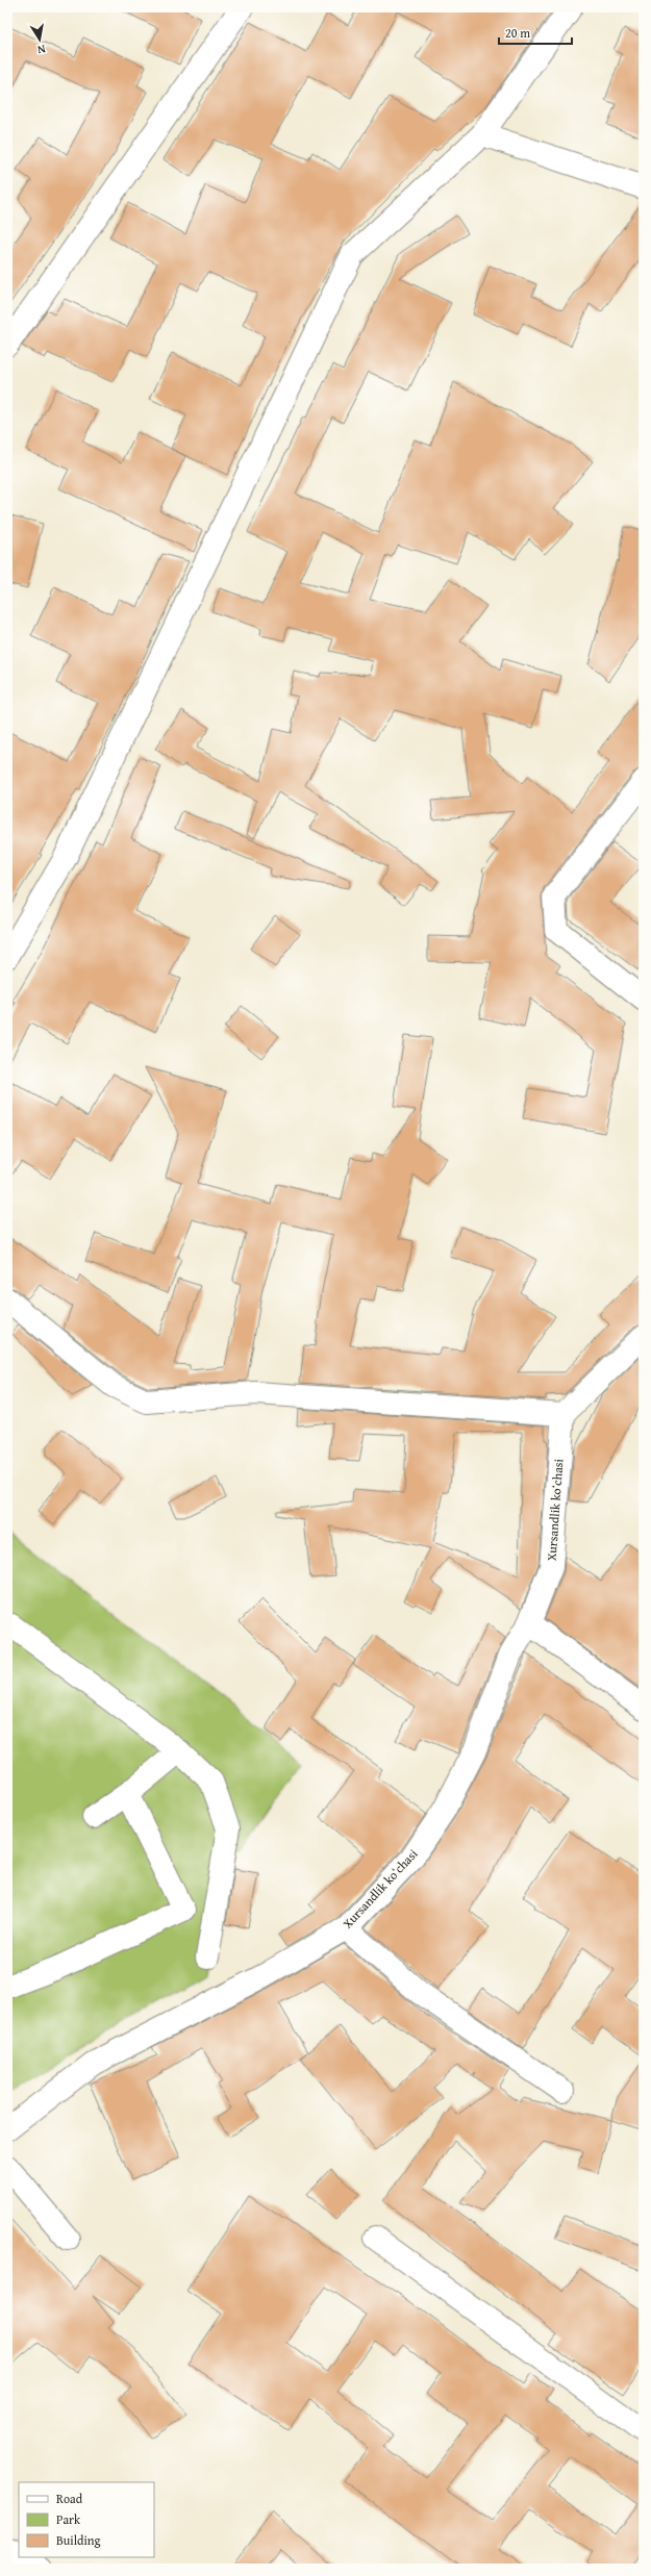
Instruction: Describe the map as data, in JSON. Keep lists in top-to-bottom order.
{
  "streets": {
    "street": ["Xursandlik koʻchasi"]
  },
  "legend": ["Road", "Park", "Building"],
  "scale_bar": "20 m",
  "north": "bottom"
}
